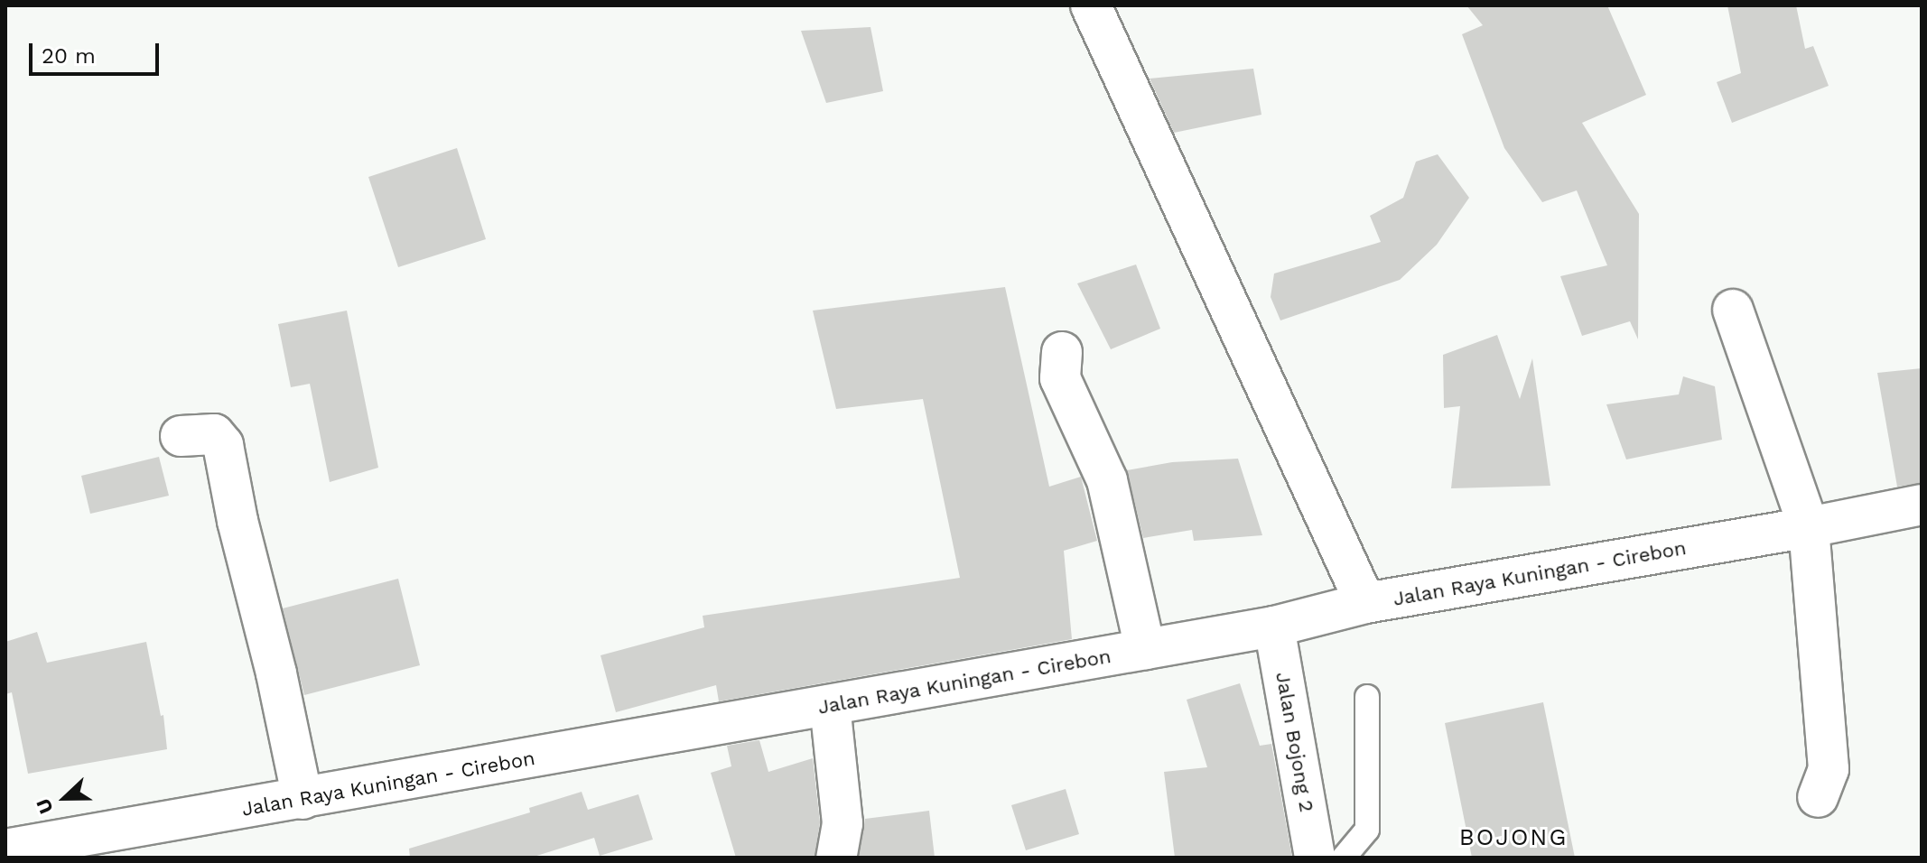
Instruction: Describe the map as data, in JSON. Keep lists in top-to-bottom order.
{
  "streets": {
    "main road": ["Jalan Raya Kuningan - Cirebon", "Jalan Bojong 2"]
  },
  "crossings": [
    ["Jalan Raya Kuningan - Cirebon", "Jalan Bojong 2"]
  ],
  "districts": ["BOJONG"],
  "scale_bar": "20 m",
  "north": "left"
}
